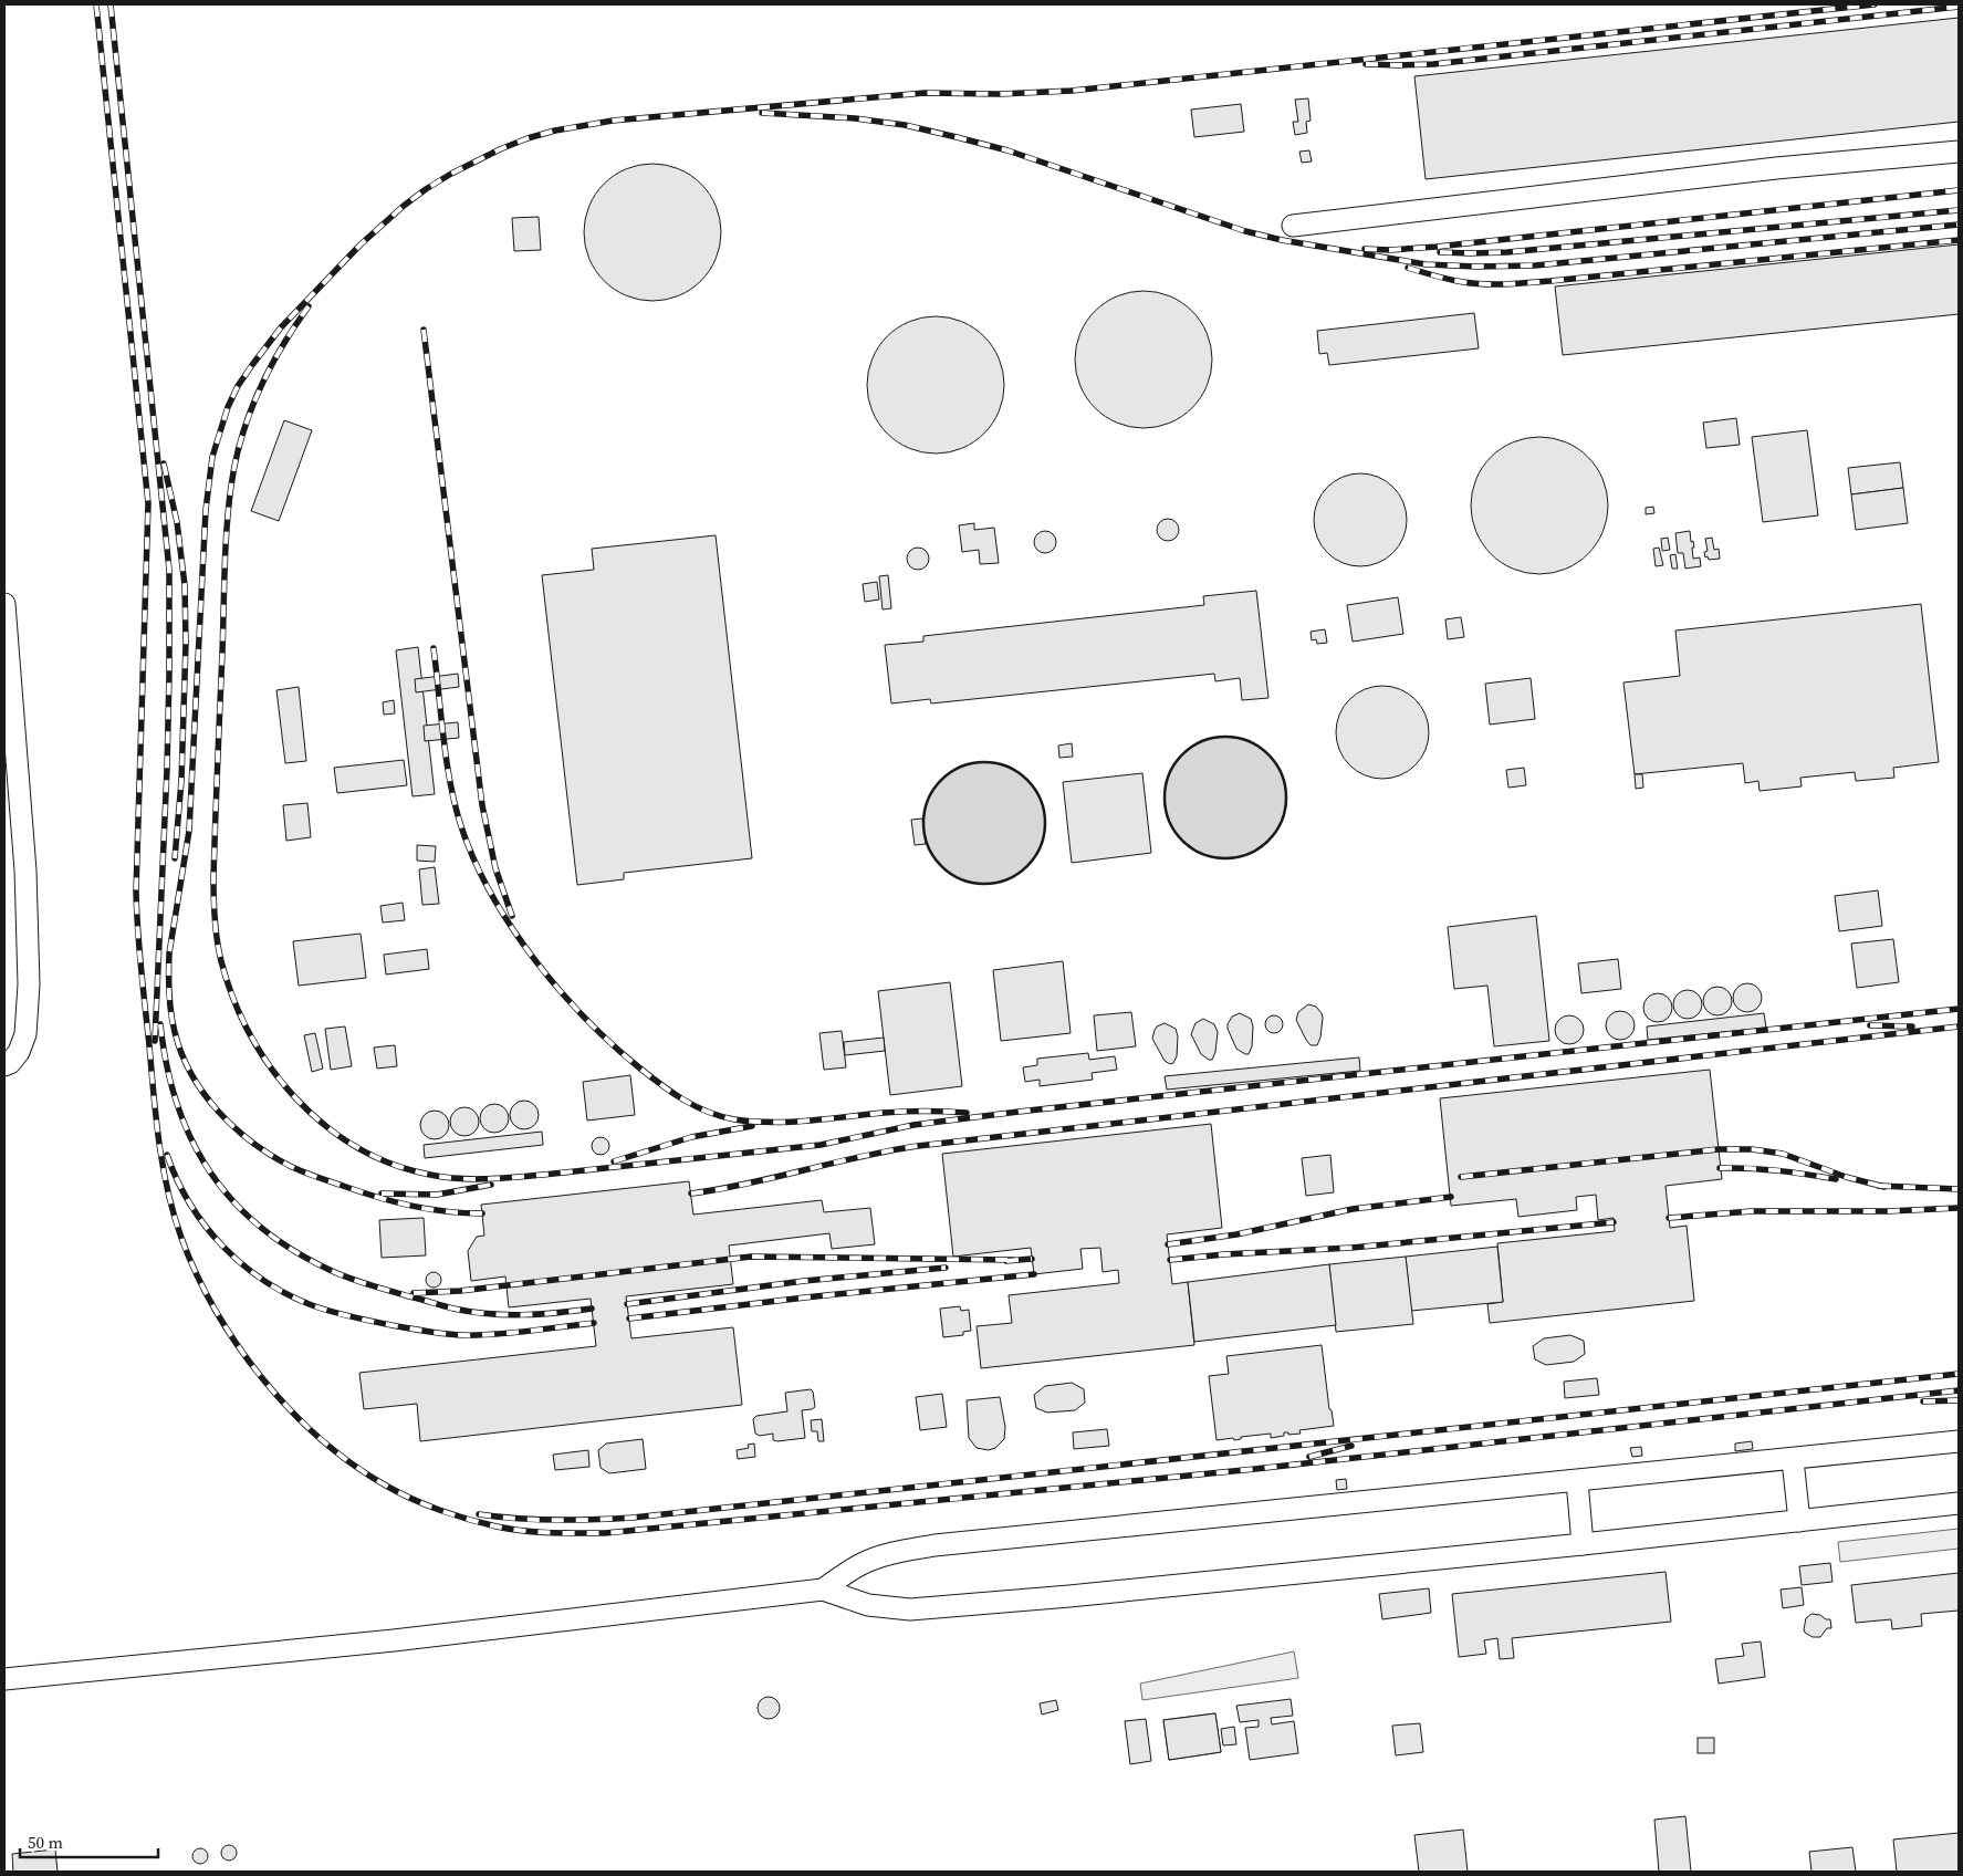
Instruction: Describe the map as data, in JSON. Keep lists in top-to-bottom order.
{
  "scale_bar": "50 m"
}
